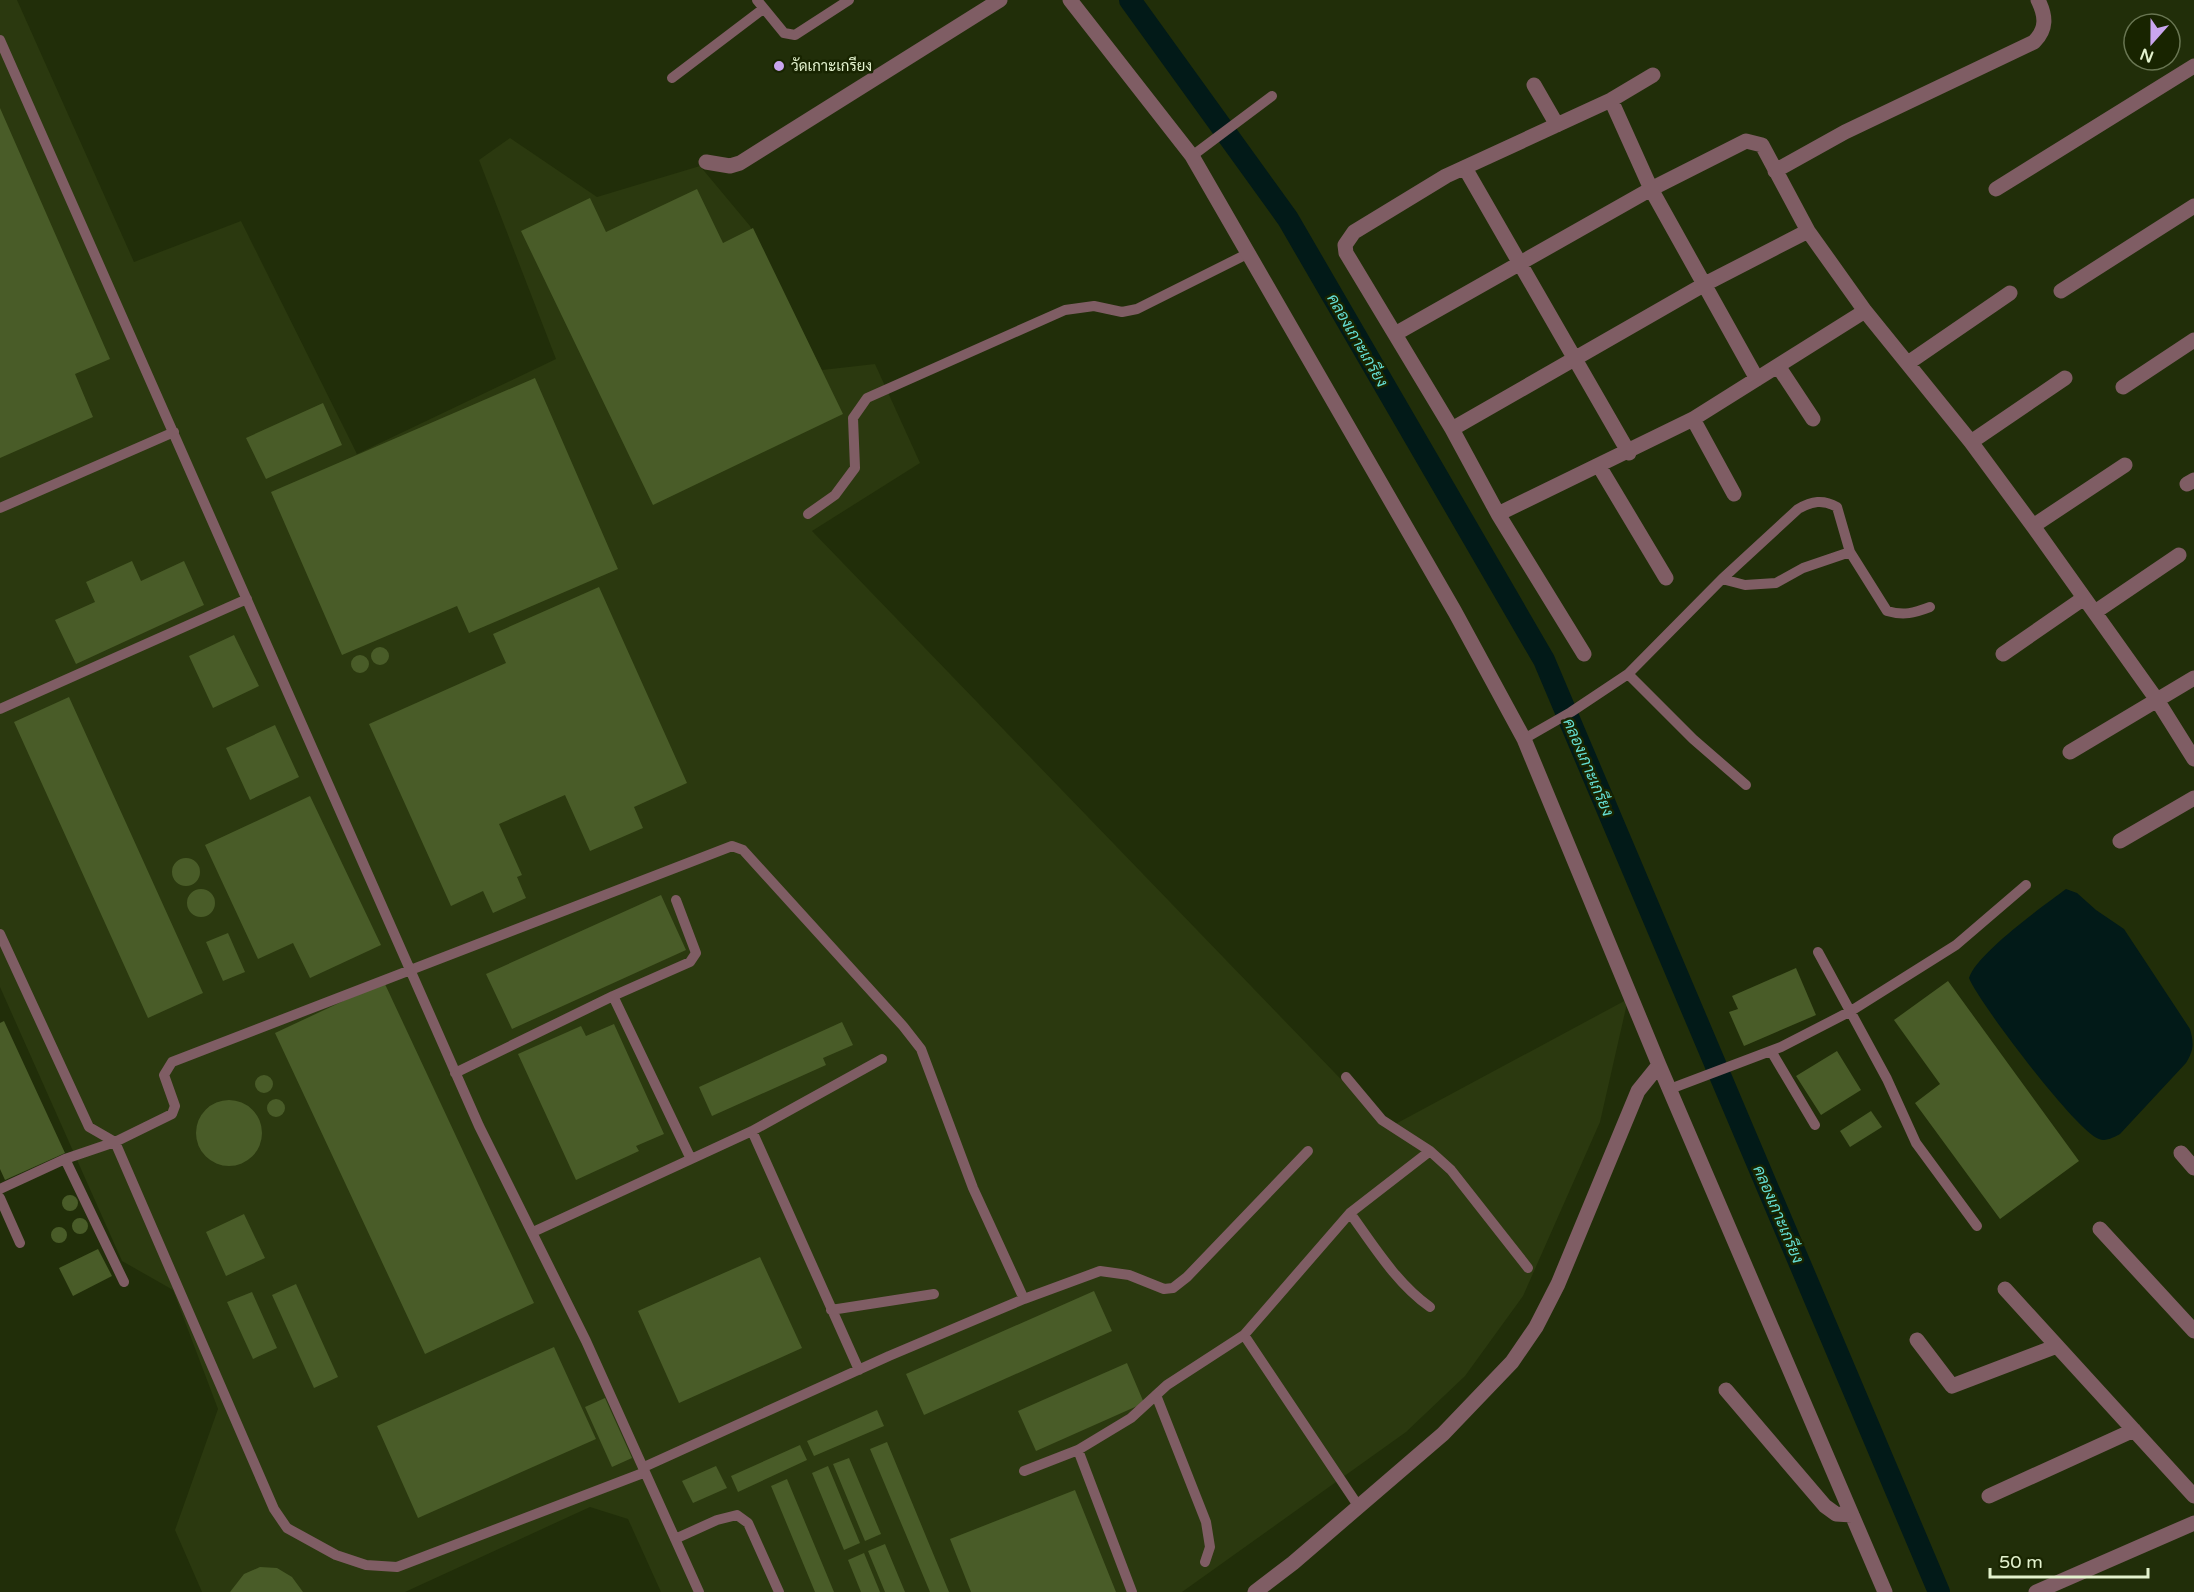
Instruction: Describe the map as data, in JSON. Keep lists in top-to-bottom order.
{
  "water": ["คลองเกาะเกรียง"],
  "places": ["วัดเกาะเกรียง"],
  "scale_bar": "50 m",
  "north": "bottom"
}
